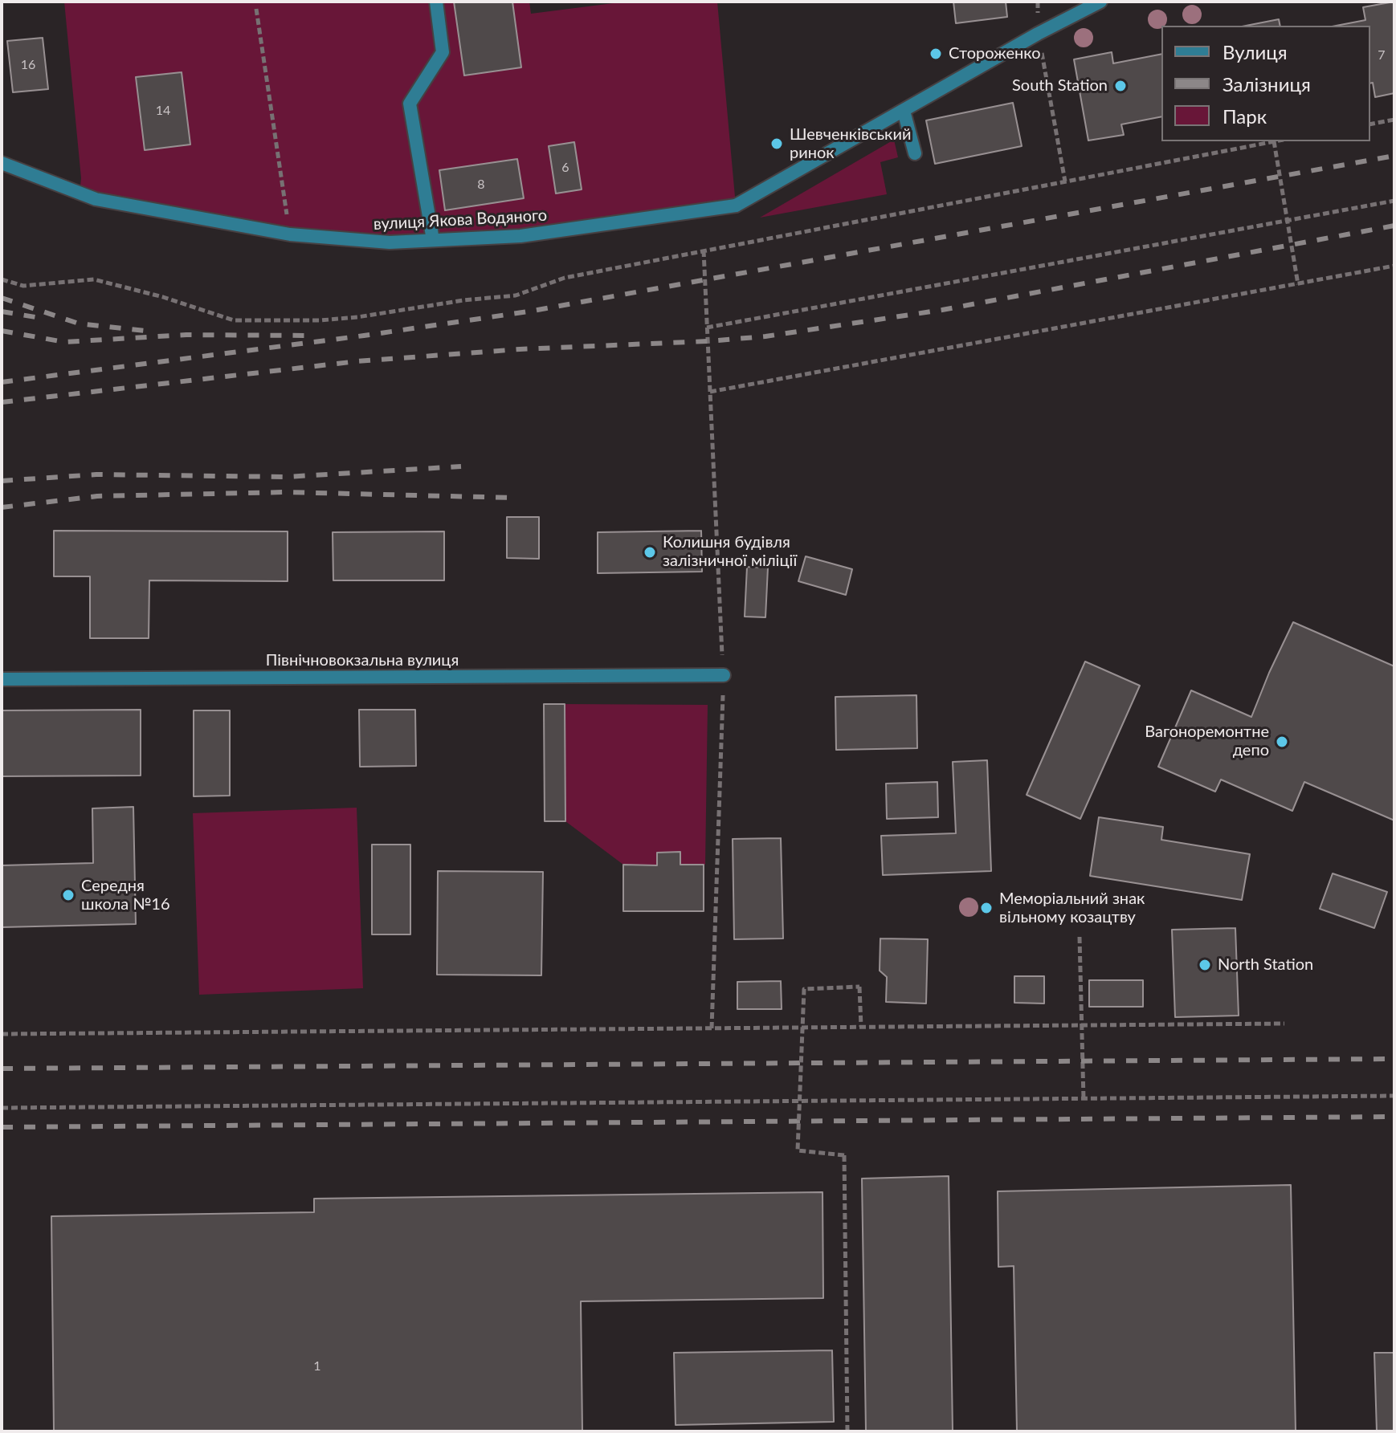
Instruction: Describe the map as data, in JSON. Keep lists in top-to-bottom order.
{
  "streets": {
    "street": ["вулиця Якова Водяного", "Північновокзальна вулиця"]
  },
  "places": [
    "Стороженко",
    "South Station",
    "Шевченківський ринок",
    "Колишня будівля залізничної міліції",
    "Вагоноремонтне депо",
    "Середня школа №16",
    "Меморіальний знак вільному козацтву",
    "North Station"
  ],
  "house_numbers": [
    "7",
    "16",
    "14",
    "6",
    "8",
    "1"
  ],
  "legend": ["Вулиця", "Залізниця", "Парк"]
}
